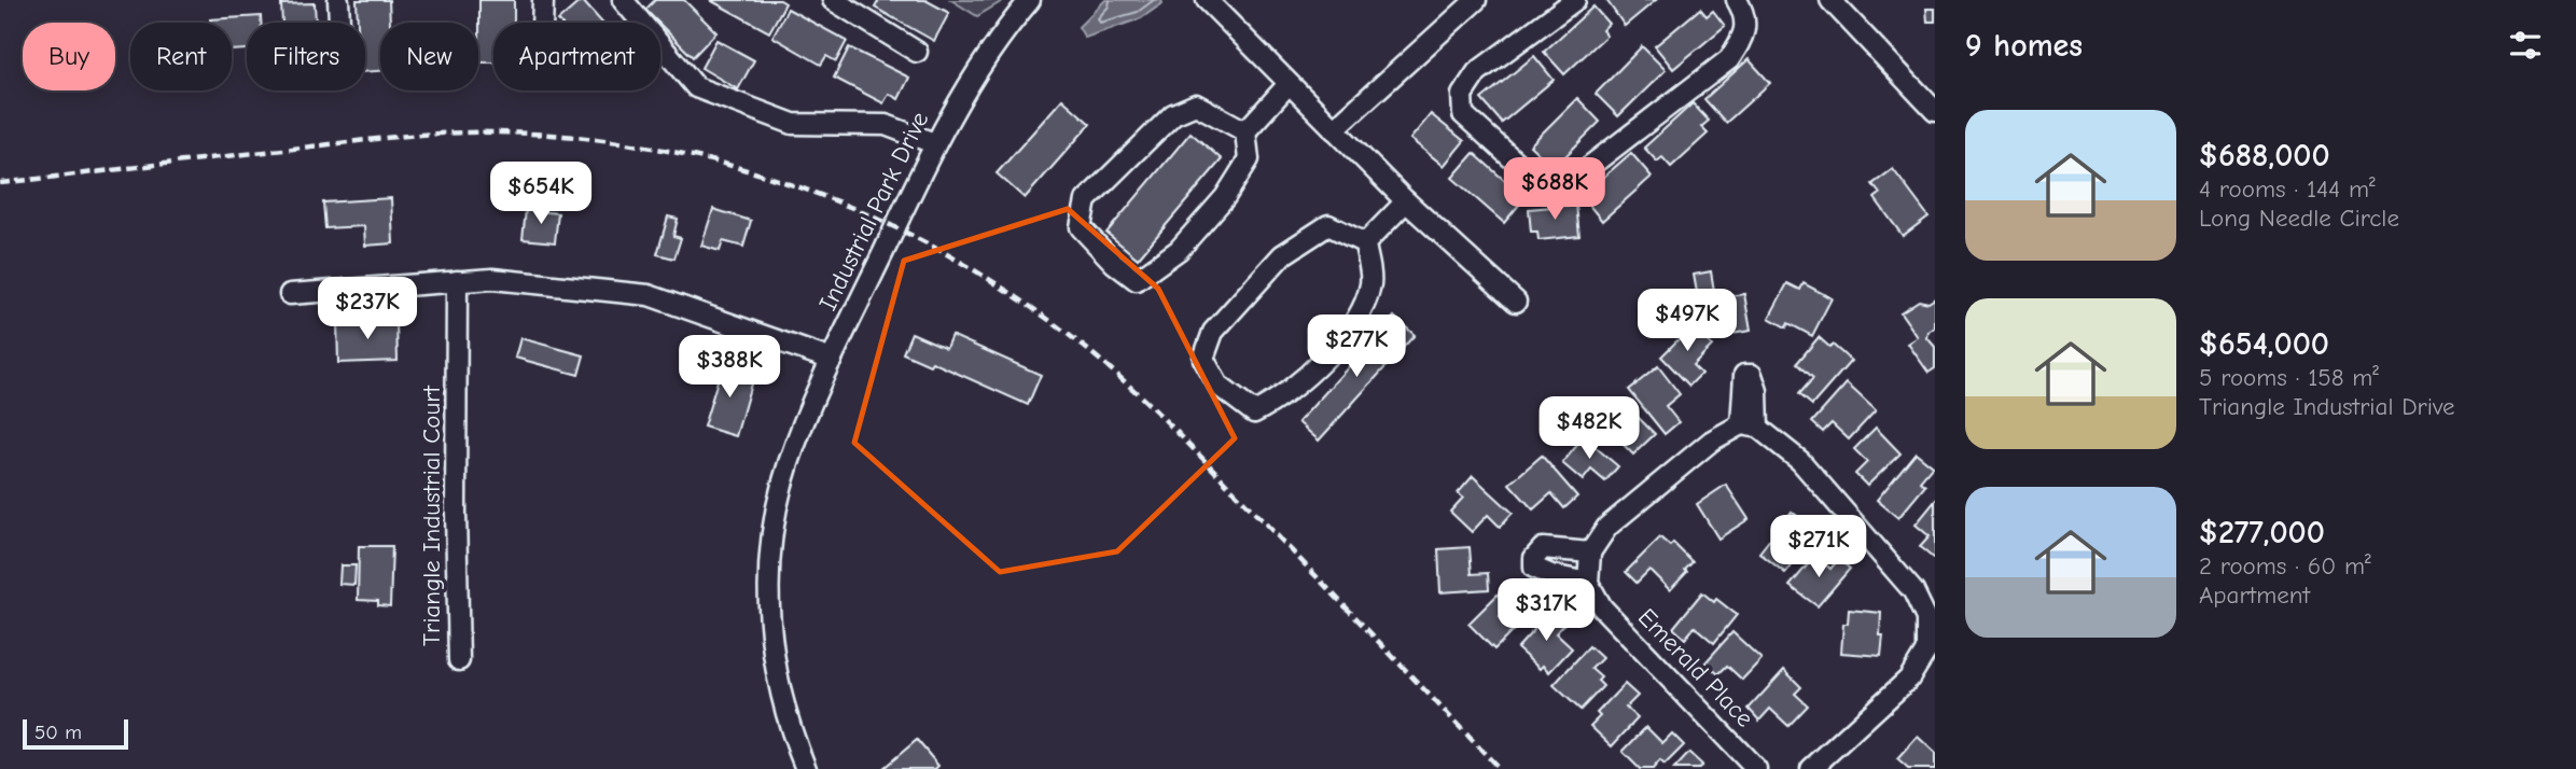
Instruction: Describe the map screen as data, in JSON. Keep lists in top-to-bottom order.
{
  "streets": {
    "street": ["Industrial Park Drive", "Triangle Industrial Court", "Emerald Place"]
  },
  "scale_bar": "50 m",
  "page": {
    "heading": "9 homes",
    "chip": [
      "Buy",
      "Rent",
      "Filters",
      "New",
      "Apartment"
    ],
    "list": [
      {
        "name": "$688,000",
        "note": "4 rooms · 144 m² · Long Needle Circle"
      },
      {
        "name": "$654,000",
        "note": "5 rooms · 158 m² · Triangle Industrial Drive"
      },
      {
        "name": "$277,000",
        "note": "2 rooms · 60 m² · Apartment"
      }
    ],
    "price": [
      "$688K",
      "$654K",
      "$237K",
      "$497K",
      "$277K",
      "$388K",
      "$482K",
      "$271K",
      "$317K"
    ],
    "scale": "50 m"
  }
}
